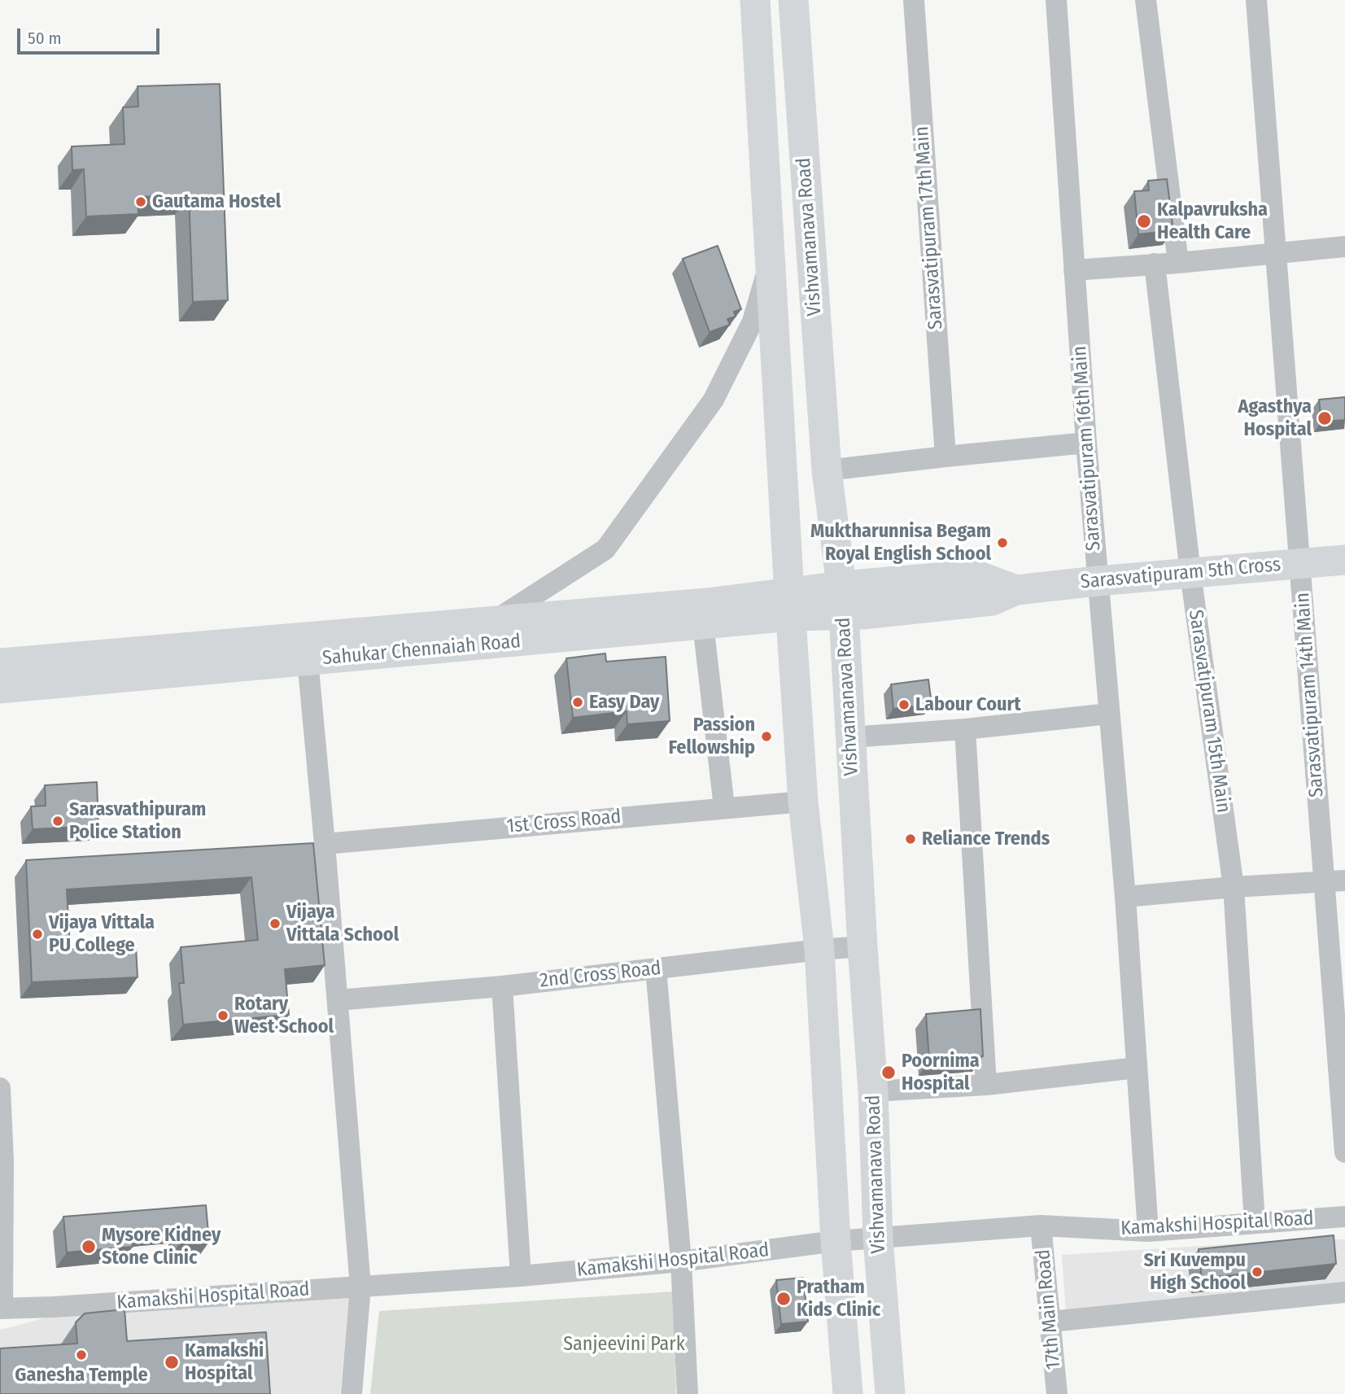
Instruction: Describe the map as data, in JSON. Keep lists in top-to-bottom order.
{
  "streets": {
    "main road": ["Vishvamanava Road", "Sarasvatipuram 5th Cross", "Sahukar Chennaiah Road"],
    "street": [
      "Sarasvatipuram 17th Main",
      "Sarasvatipuram 16th Main",
      "Sarasvatipuram 14th Main",
      "Sarasvatipuram 15th Main",
      "1st Cross Road",
      "2nd Cross Road",
      "Kamakshi Hospital Road",
      "17th Main Road"
    ]
  },
  "crossings": [
    ["Vishvamanava Road", "Sarasvatipuram 5th Cross"],
    ["Vishvamanava Road", "Sahukar Chennaiah Road"],
    ["Vishvamanava Road", "1st Cross Road"],
    ["Vishvamanava Road", "2nd Cross Road"],
    ["Vishvamanava Road", "Kamakshi Hospital Road"],
    ["Sarasvatipuram 16th Main", "Sarasvatipuram 5th Cross"],
    ["Sarasvatipuram 16th Main", "Kamakshi Hospital Road"],
    ["Sarasvatipuram 5th Cross", "Sahukar Chennaiah Road"],
    ["Sarasvatipuram 5th Cross", "Sarasvatipuram 14th Main"],
    ["Sarasvatipuram 5th Cross", "Sarasvatipuram 15th Main"],
    ["Sarasvatipuram 15th Main", "Kamakshi Hospital Road"],
    ["Kamakshi Hospital Road", "17th Main Road"]
  ],
  "parks": ["Sanjeevini Park"],
  "places": [
    "Gautama Hostel",
    "Kalpavruksha Health Care",
    "Agasthya Hospital",
    "Muktharunnisa Begam Royal English School",
    "Easy Day",
    "Labour Court",
    "Passion Fellowship",
    "Sarasvathipuram Police Station",
    "Reliance Trends",
    "Vijaya Vittala School",
    "Vijaya Vittala PU College",
    "Rotary West School",
    "Poornima Hospital",
    "Mysore Kidney Stone Clinic",
    "Sri Kuvempu High School",
    "Pratham Kids Clinic",
    "Ganesha Temple",
    "Kamakshi Hospital"
  ],
  "scale_bar": "50 m"
}
